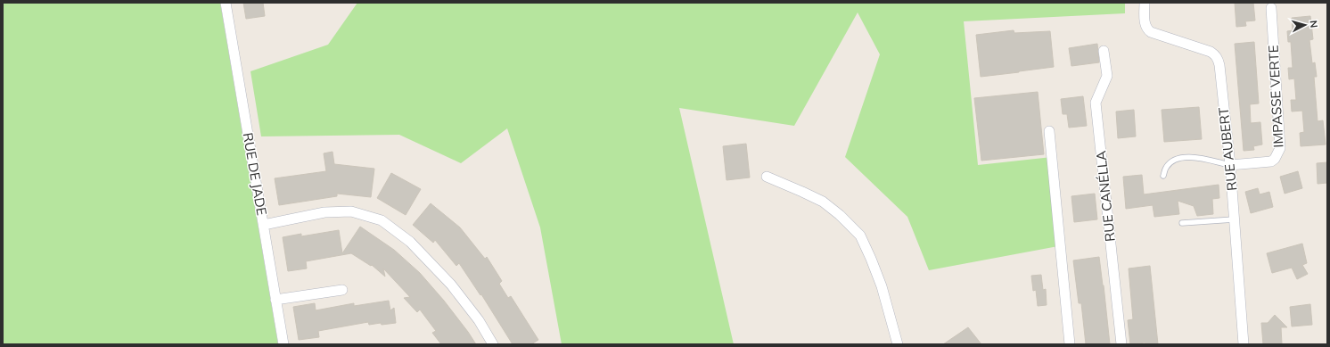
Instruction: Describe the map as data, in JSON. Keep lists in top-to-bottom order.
{
  "streets": {
    "street": [
      "IMPASSE VERTE",
      "RUE AUBERT",
      "RUE DE JADE",
      "RUE CANÉLLA"
    ]
  },
  "crossings": [
    ["IMPASSE VERTE", "RUE AUBERT"]
  ],
  "north": "right"
}
